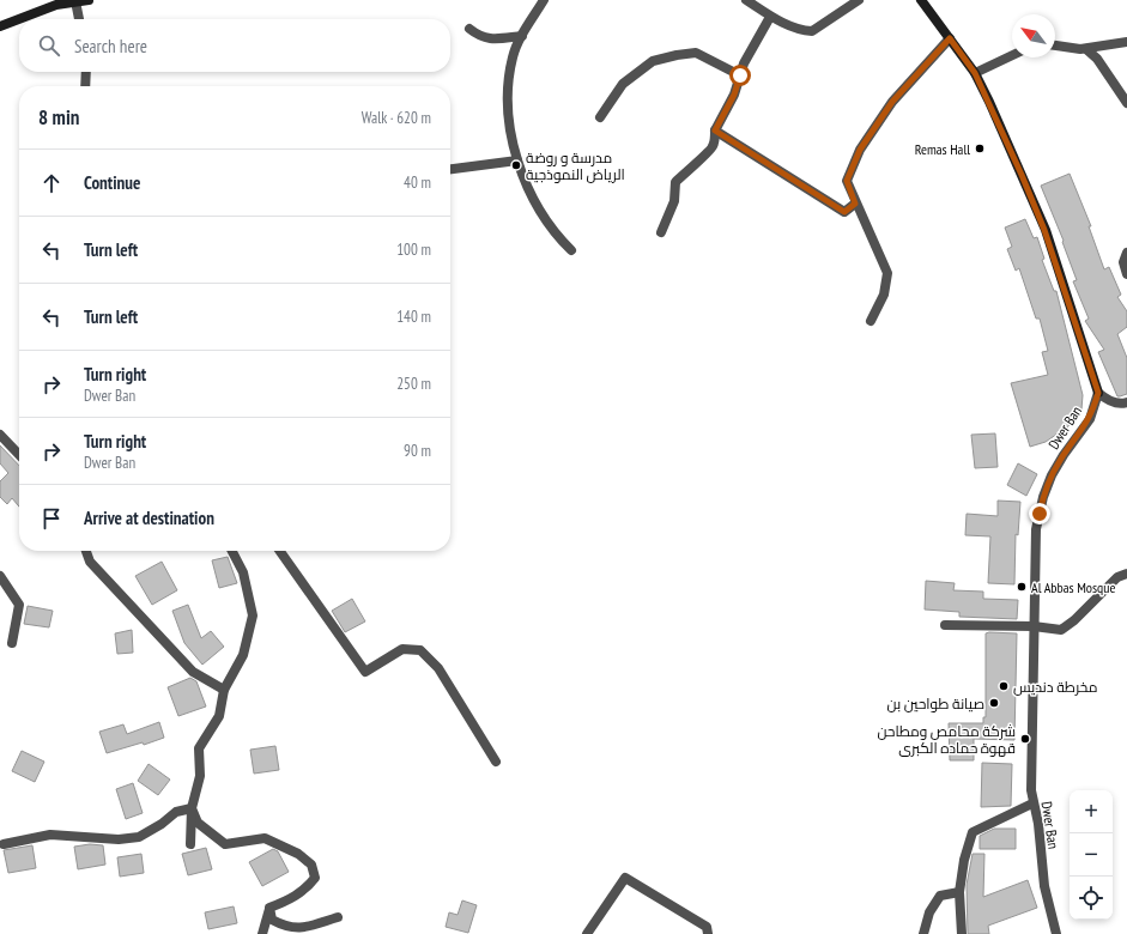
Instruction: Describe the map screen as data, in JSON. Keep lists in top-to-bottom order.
{
  "streets": {
    "street": ["Dwer Ban"]
  },
  "places": [
    "Remas Hall",
    "مدرسة و روضة الرياض النموذجية",
    "Al Abbas Mosque",
    "مخرطة دنديس",
    "صيانة طواحين بن",
    "شركة محامص ومطاحن قهوة حماده الكبرى"
  ],
  "north": "top left",
  "page": {
    "search": "Search here",
    "heading": ["8 min", "Walk · 620 m"],
    "list": [
      ["Continue", "40 m"],
      ["Turn left", "100 m"],
      ["Turn left", "140 m"],
      ["Turn right", "Dwer Ban", "250 m"],
      ["Turn right", "Dwer Ban", "90 m"],
      "Arrive at destination"
    ],
    "map_buttons": ["+", "−"]
  }
}
